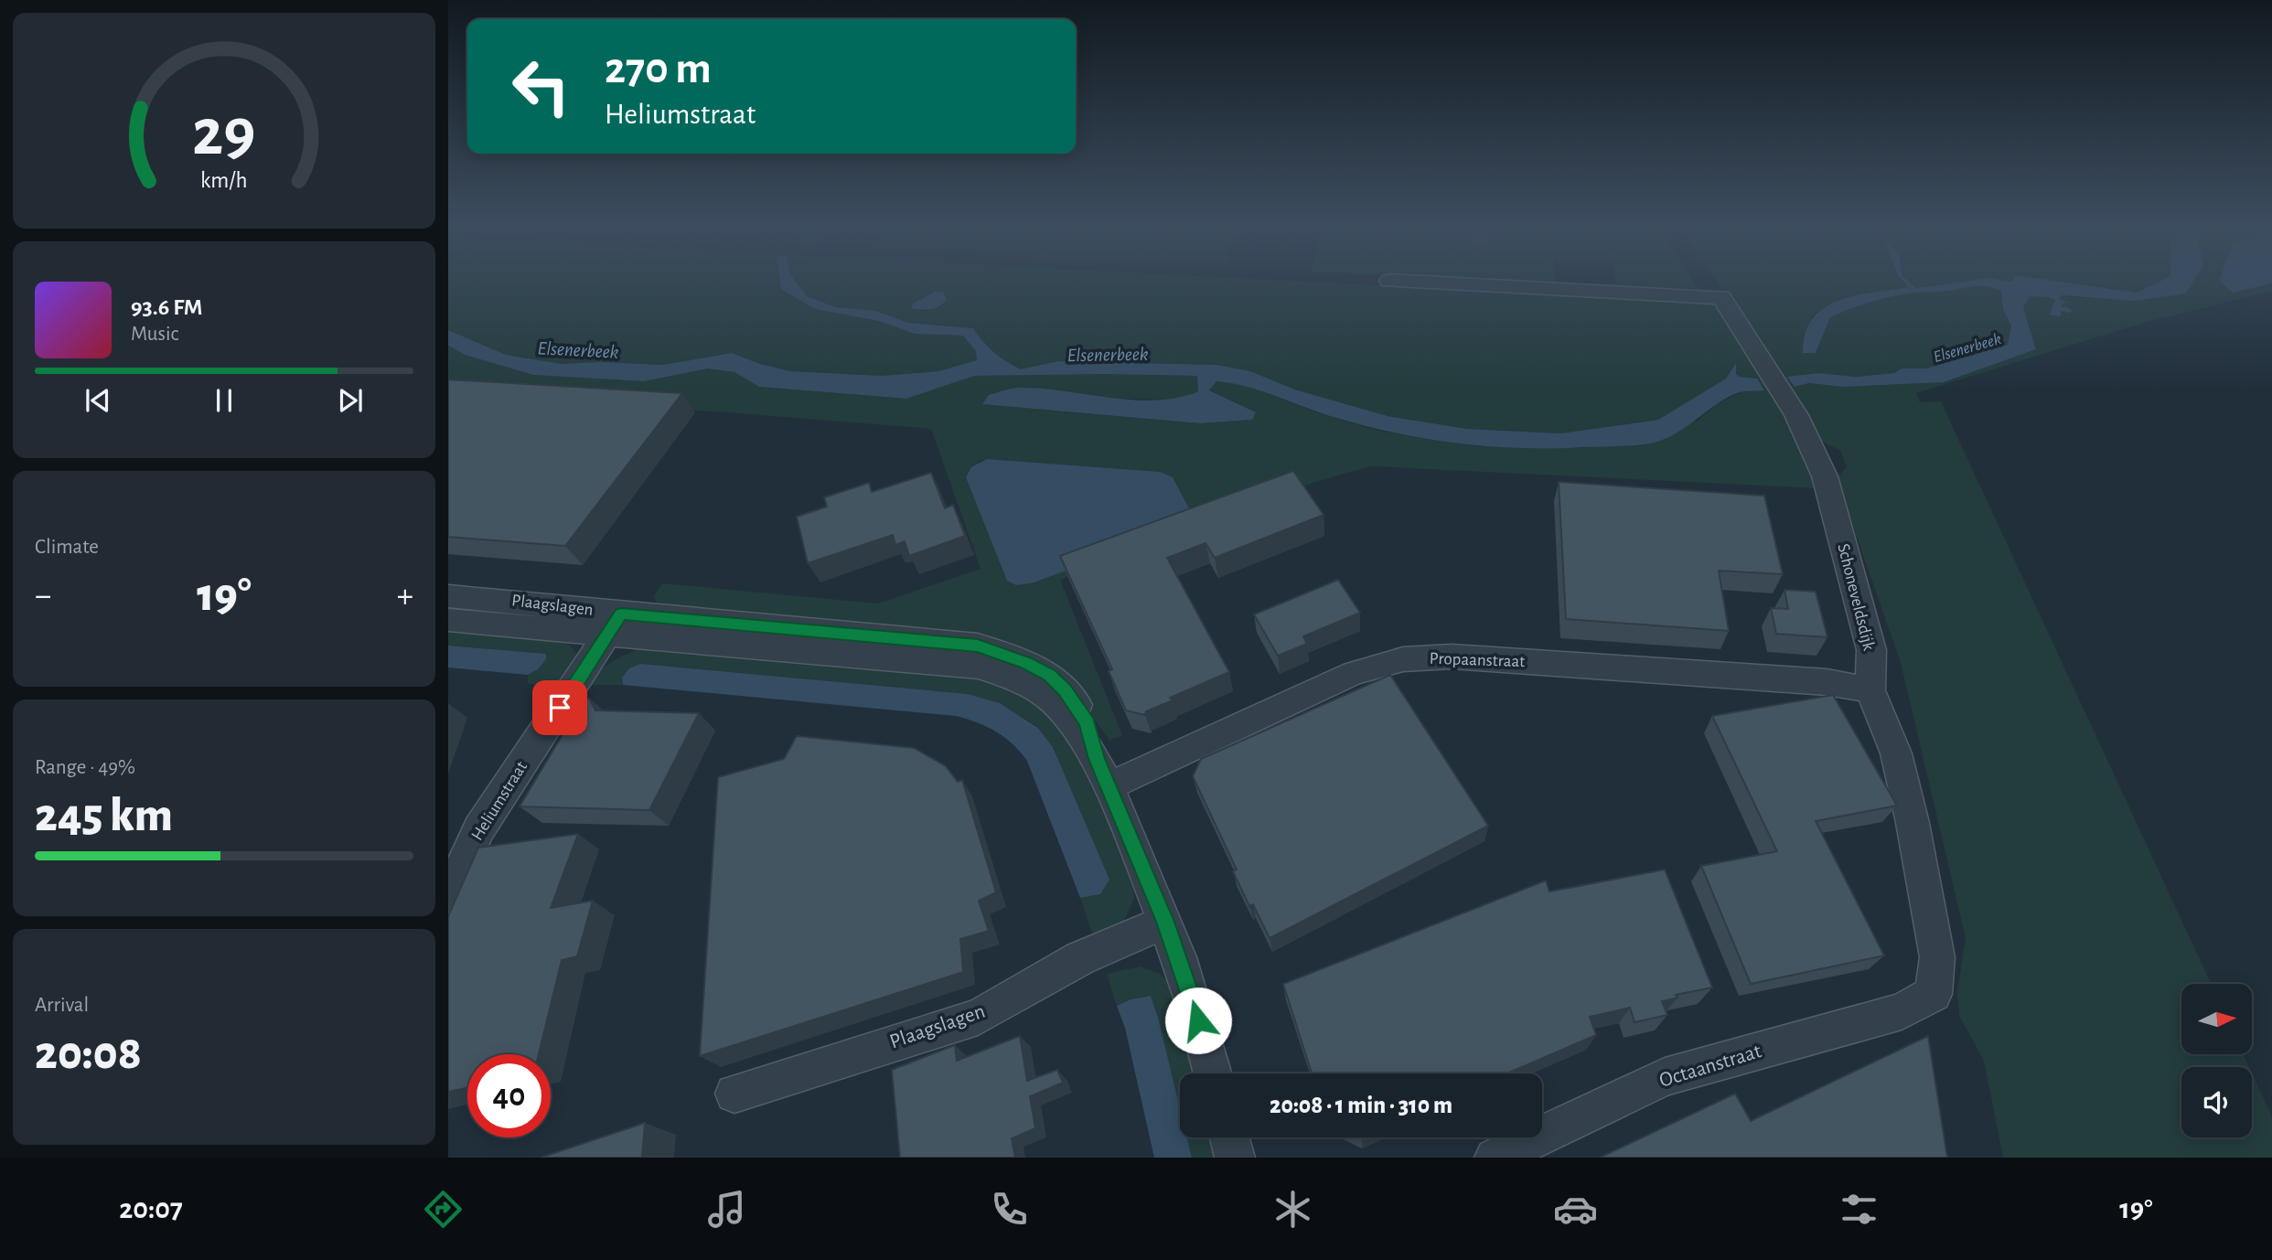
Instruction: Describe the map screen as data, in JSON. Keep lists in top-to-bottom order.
{
  "streets": {
    "street": [
      "Schoneveldsdijk",
      "Plaagslagen",
      "Propaanstraat",
      "Heliumstraat",
      "Octaanstraat"
    ]
  },
  "crossings": [
    ["Schoneveldsdijk", "Propaanstraat"],
    ["Schoneveldsdijk", "Octaanstraat"],
    ["Plaagslagen", "Propaanstraat"],
    ["Plaagslagen", "Heliumstraat"]
  ],
  "water": ["Elsenerbeek"],
  "north": "right",
  "page": {
    "turn": ["270 m", "Heliumstraat"],
    "song": ["93.6 FM", "Music"],
    "tile": [
      "Climate",
      ["Range · 49%", "245 km"],
      ["Arrival", "20:08"]
    ],
    "heat": ["−", "19°", "+"],
    "limit": "40",
    "trip": "20:08 · 1 min · 310 m",
    "tabs": ["20:07", "19°"],
    "gauge": ["29", "km/h"]
  }
}
